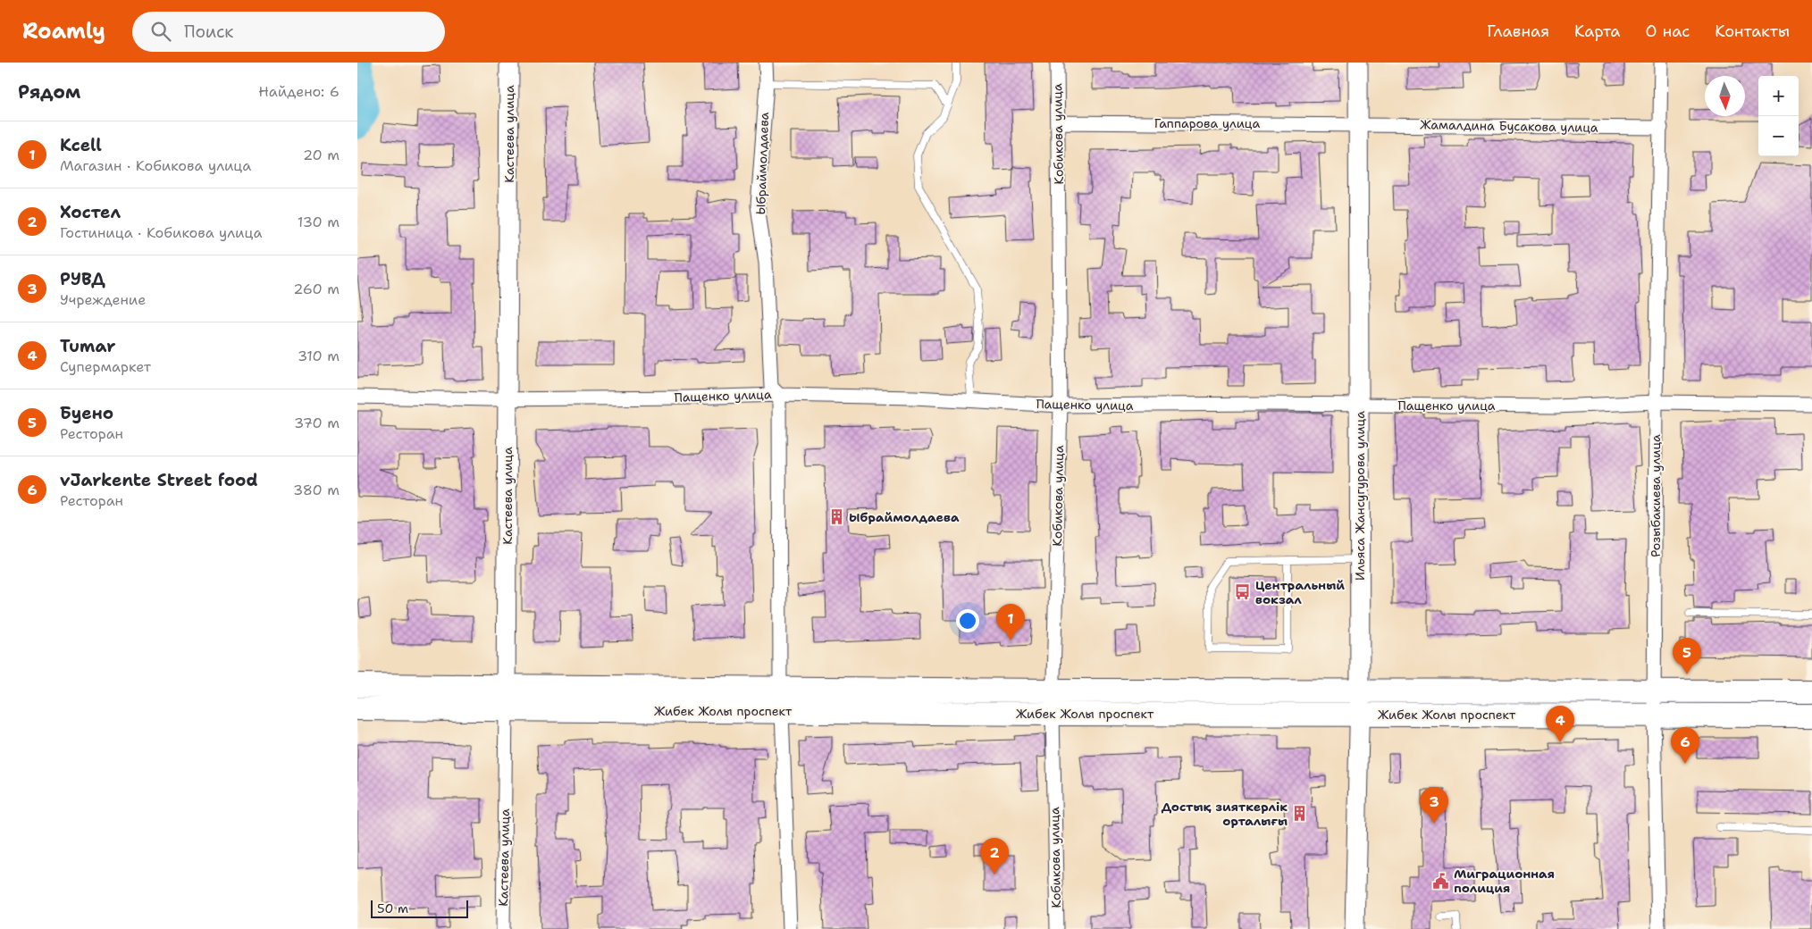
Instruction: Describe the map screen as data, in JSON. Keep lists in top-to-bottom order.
{
  "streets": {
    "highway": ["Жибек Жолы проспект"],
    "street": [
      "Гаппарова улица",
      "Жамалдина Бусакова улица",
      "Кастеева улица",
      "Кобикова улица",
      "Ыбраймолдаева",
      "Пащенко улица",
      "Ильяса Жансугурова улица",
      "Розыбакиева улица"
    ]
  },
  "crossings": [
    ["Гаппарова улица", "Жамалдина Бусакова улица"],
    ["Гаппарова улица", "Кобикова улица"],
    ["Гаппарова улица", "Ильяса Жансугурова улица"],
    ["Жамалдина Бусакова улица", "Ильяса Жансугурова улица"],
    ["Жамалдина Бусакова улица", "Розыбакиева улица"],
    ["Кастеева улица", "Пащенко улица"],
    ["Кастеева улица", "Жибек Жолы проспект"],
    ["Кобикова улица", "Пащенко улица"],
    ["Кобикова улица", "Жибек Жолы проспект"],
    ["Ыбраймолдаева", "Пащенко улица"],
    ["Ыбраймолдаева", "Жибек Жолы проспект"],
    ["Пащенко улица", "Ильяса Жансугурова улица"],
    ["Пащенко улица", "Розыбакиева улица"],
    ["Ильяса Жансугурова улица", "Жибек Жолы проспект"],
    ["Розыбакиева улица", "Жибек Жолы проспект"]
  ],
  "places": {
    "building": ["Ыбраймолдаева", "Достық зияткерлік орталығы"],
    "bus stop": ["Центральный вокзал"],
    "public building": ["Миграционная полиция"]
  },
  "scale_bar": "50 m",
  "north": "bottom",
  "page": {
    "header": "Roamly",
    "search": "Поиск",
    "nav": [
      "Главная",
      "Карта",
      "О нас",
      "Контакты"
    ],
    "heading": ["Рядом", "Найдено: 6"],
    "map_buttons": ["+", "−"],
    "list": [
      {
        "mark": "1",
        "name": "Kcell",
        "note": "Магазин · Кобикова улица",
        "value": "20 m"
      },
      {
        "mark": "2",
        "name": "Хостел",
        "note": "Гостиница · Кобикова улица",
        "value": "130 m"
      },
      {
        "mark": "3",
        "name": "РУВД",
        "note": "Учреждение",
        "value": "260 m"
      },
      {
        "mark": "4",
        "name": "Tumar",
        "note": "Супермаркет",
        "value": "310 m"
      },
      {
        "mark": "5",
        "name": "Буено",
        "note": "Ресторан",
        "value": "370 m"
      },
      {
        "mark": "6",
        "name": "vJarkente Street food",
        "note": "Ресторан",
        "value": "380 m"
      }
    ],
    "pins": [
      "1",
      "5",
      "4",
      "6",
      "3",
      "2"
    ],
    "scale": "50 m"
  }
}
